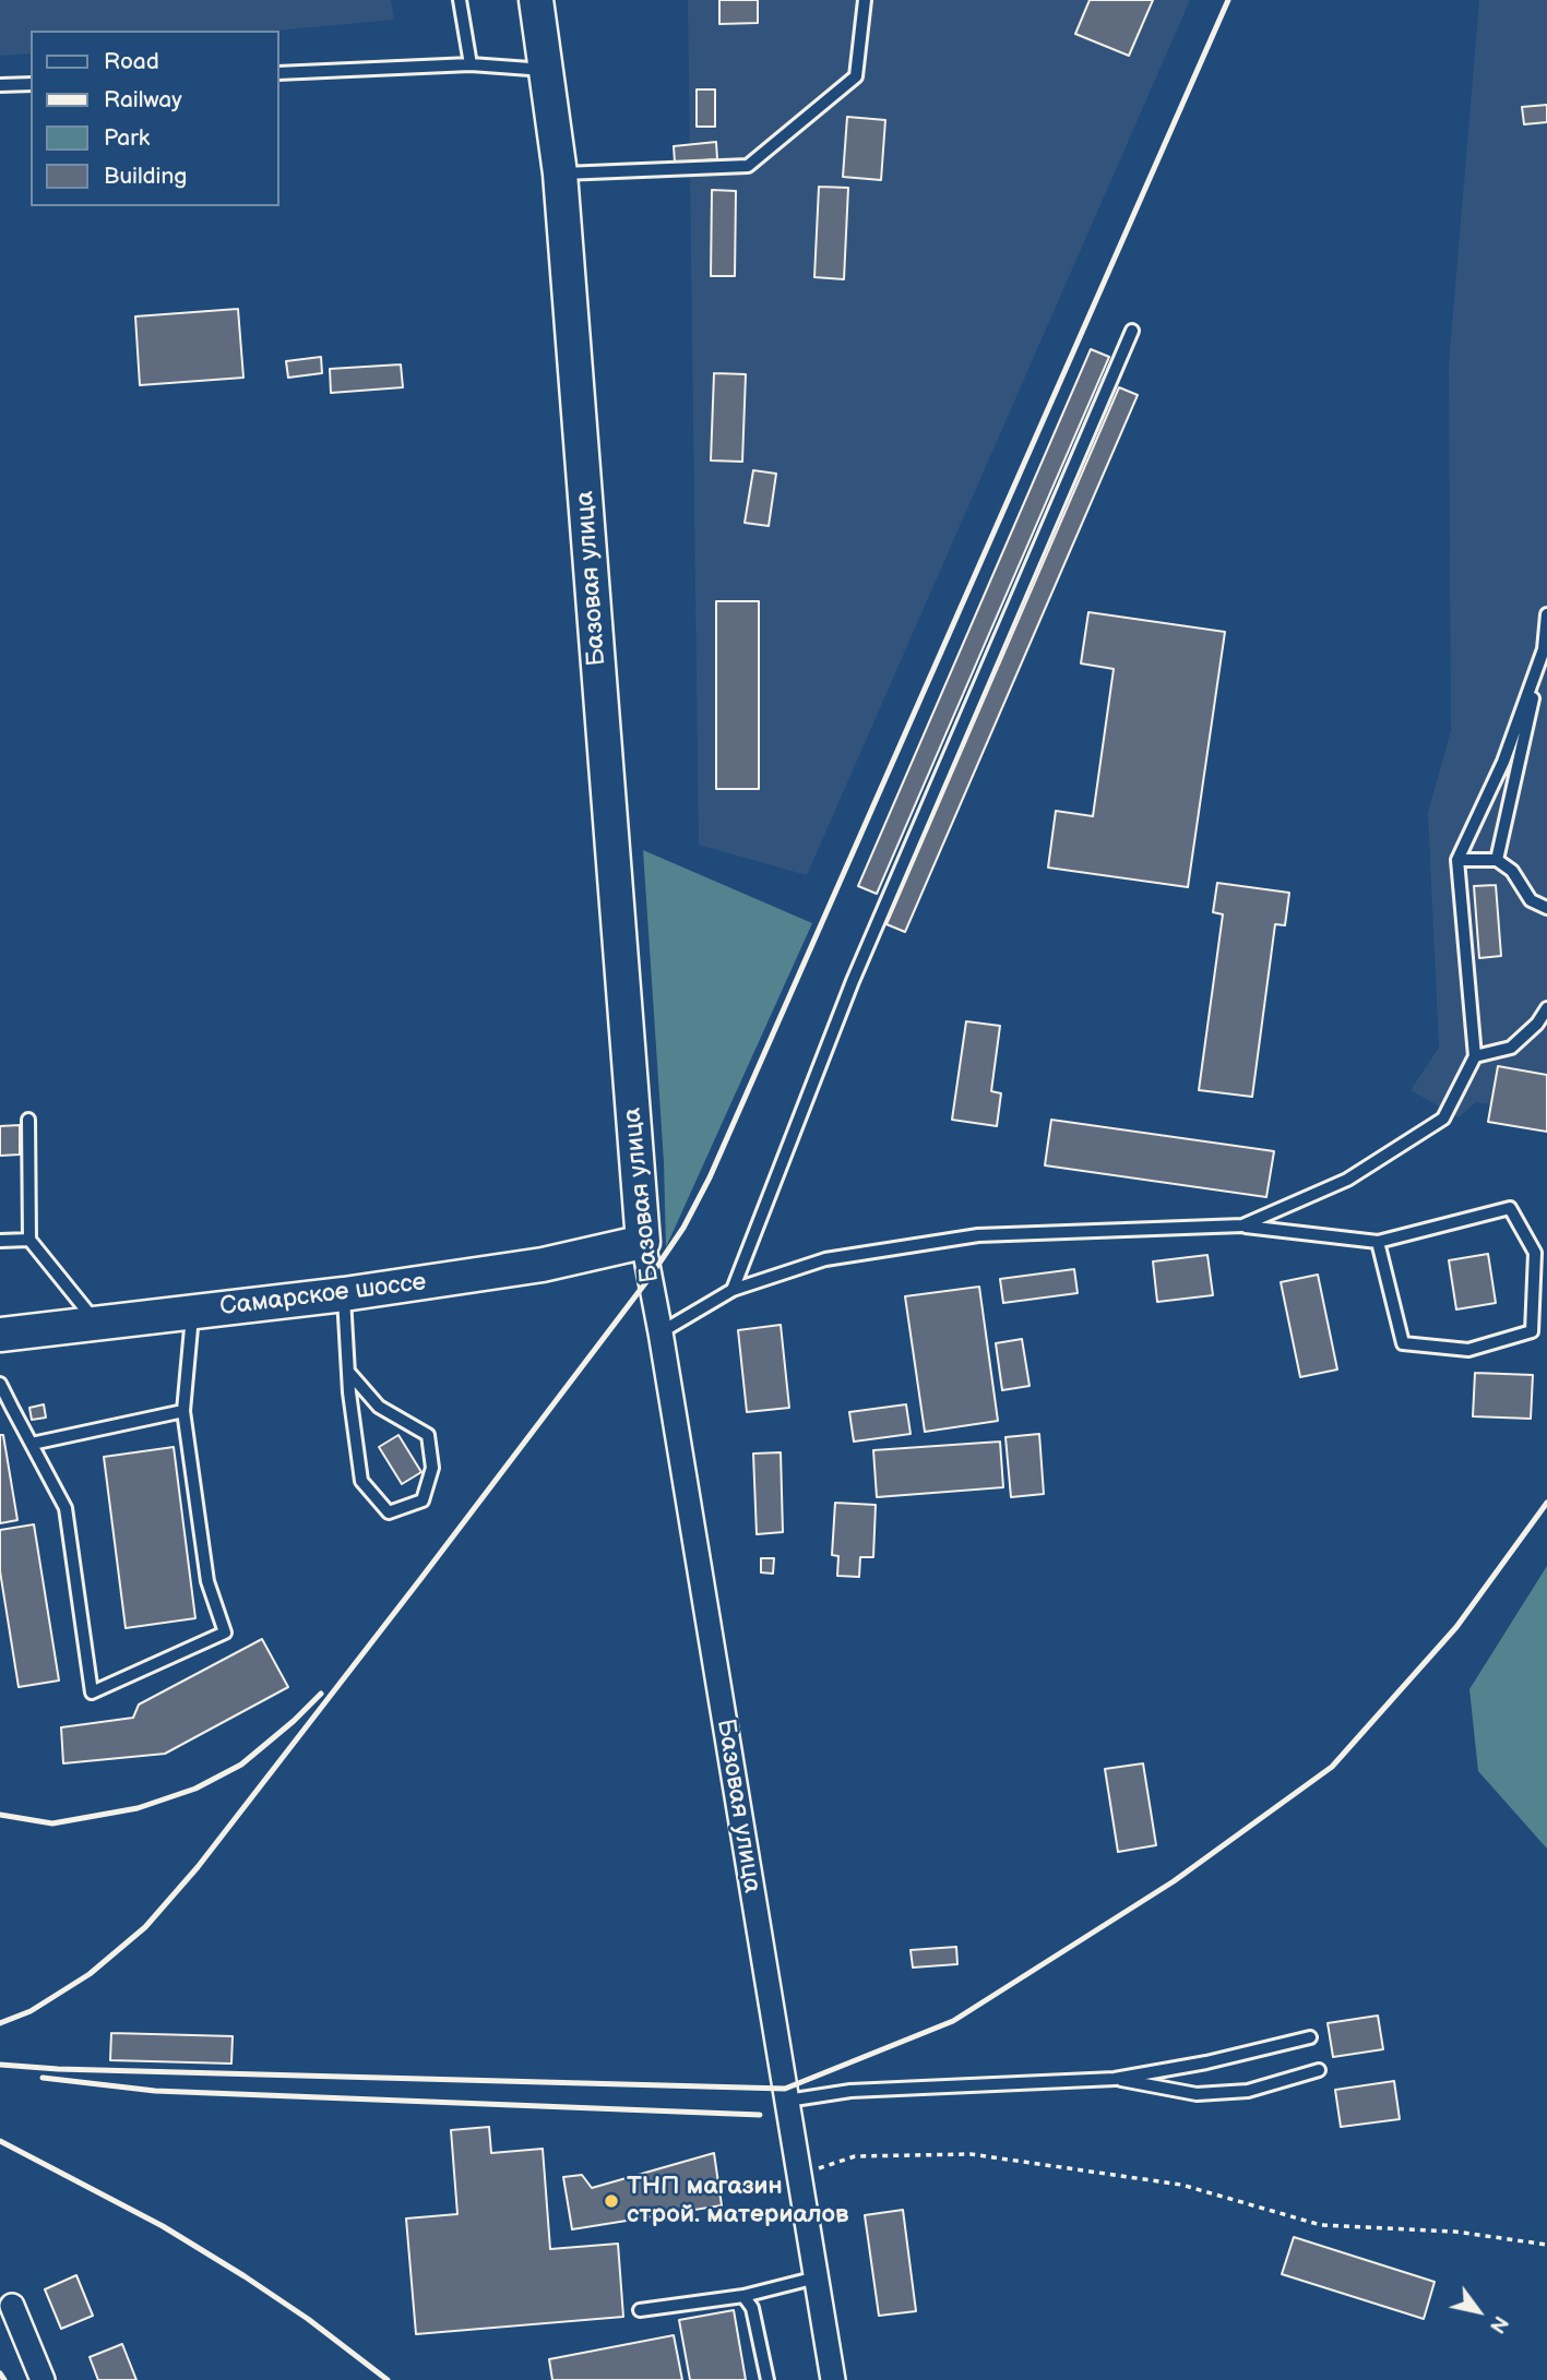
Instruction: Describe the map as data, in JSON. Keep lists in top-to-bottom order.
{
  "streets": {
    "street": ["Базовая улица", "Самарское шоссе"]
  },
  "crossings": [
    ["Базовая улица", "Самарское шоссе"]
  ],
  "places": ["ТНП магазин строй. материалов"],
  "legend": [
    "Road",
    "Railway",
    "Park",
    "Building"
  ],
  "north": "bottom right"
}
